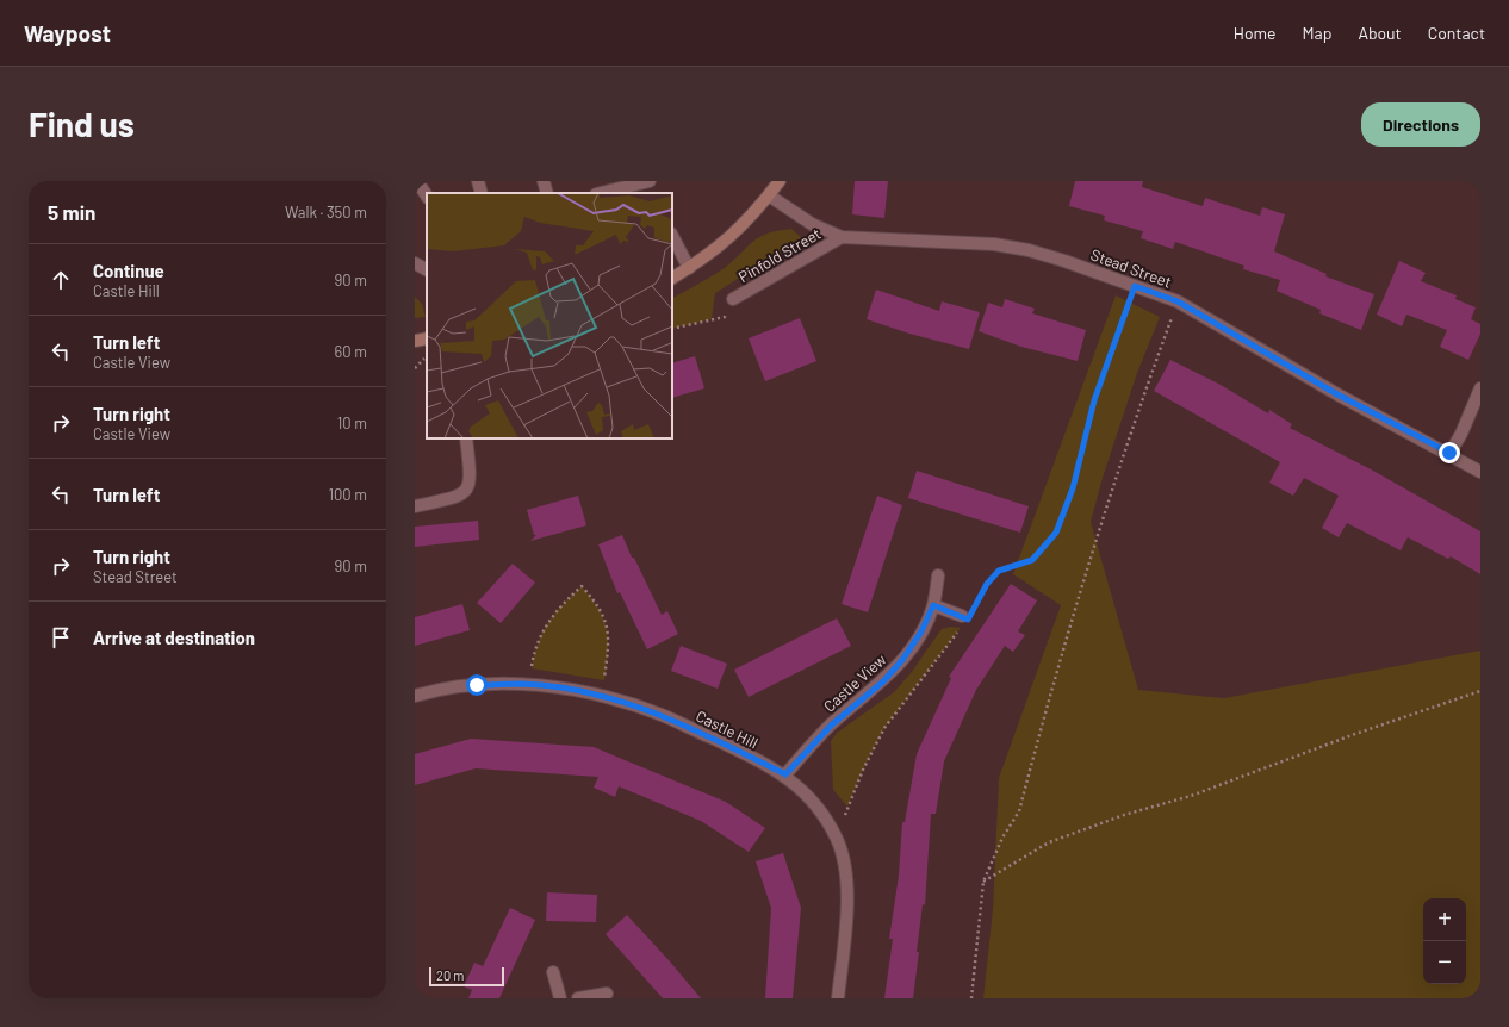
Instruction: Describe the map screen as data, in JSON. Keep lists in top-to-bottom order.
{
  "streets": {
    "street": [
      "Pinfold Street",
      "Stead Street",
      "Castle View",
      "Castle Hill"
    ]
  },
  "crossings": [
    ["Pinfold Street", "Stead Street"],
    ["Castle View", "Castle Hill"]
  ],
  "scale_bar": "20 m",
  "page": {
    "header": "Waypost",
    "nav": [
      "Home",
      "Map",
      "About",
      "Contact"
    ],
    "buttons": "Directions",
    "title": "Find us",
    "heading": ["5 min", "Walk · 350 m"],
    "list": [
      ["Continue", "Castle Hill", "90 m"],
      ["Turn left", "Castle View", "60 m"],
      ["Turn right", "Castle View", "10 m"],
      ["Turn left", "100 m"],
      ["Turn right", "Stead Street", "90 m"],
      "Arrive at destination"
    ],
    "map_buttons": ["+", "−"],
    "scale": "20 m"
  }
}
